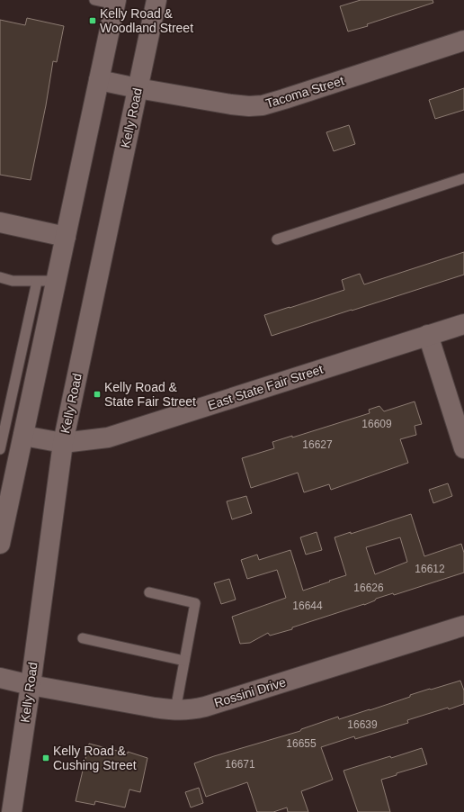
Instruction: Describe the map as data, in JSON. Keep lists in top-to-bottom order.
{
  "streets": {
    "street": [
      "Tacoma Street",
      "Kelly Road",
      "East State Fair Street",
      "Rossini Drive"
    ]
  },
  "crossings": [
    ["Tacoma Street", "Kelly Road"],
    ["Kelly Road", "East State Fair Street"],
    ["Kelly Road", "Rossini Drive"]
  ],
  "places": {
    "transit": ["Kelly Road & Woodland Street", "Kelly Road & State Fair Street", "Kelly Road & Cushing Street"]
  },
  "house_numbers": [
    "16609",
    "16627",
    "16612",
    "16626",
    "16644",
    "16639",
    "16655",
    "16671"
  ]
}
